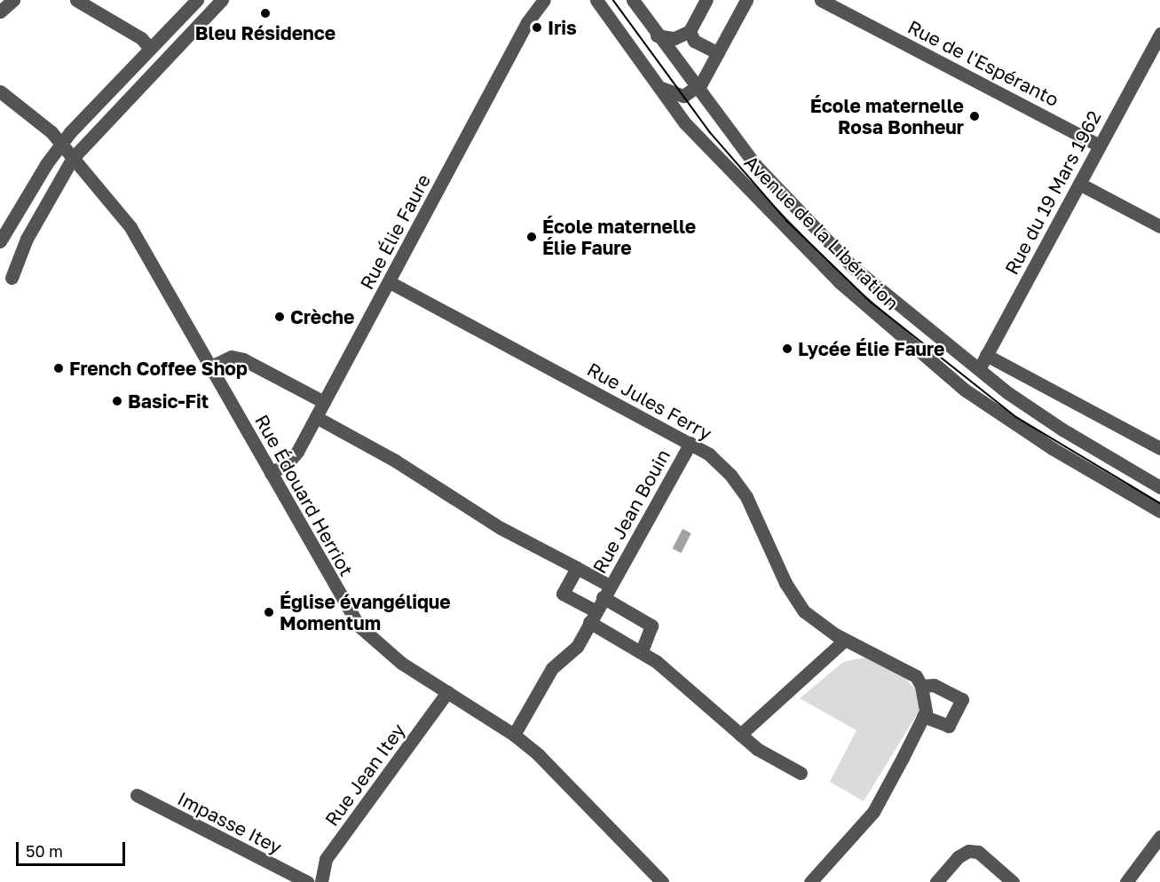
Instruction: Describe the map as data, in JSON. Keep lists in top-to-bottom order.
{
  "streets": {
    "street": [
      "Rue de l'Espéranto",
      "Rue du 19 Mars 1962",
      "Rue Élie Faure",
      "Avenue de la Libération",
      "Rue Jules Ferry",
      "Rue Édouard Herriot",
      "Rue Jean Bouin",
      "Rue Jean Itey",
      "Impasse Itey"
    ]
  },
  "crossings": [
    ["Rue de l'Espéranto", "Rue du 19 Mars 1962"],
    ["Rue du 19 Mars 1962", "Avenue de la Libération"],
    ["Rue Élie Faure", "Rue Jules Ferry"],
    ["Rue Élie Faure", "Rue Édouard Herriot"],
    ["Rue Jules Ferry", "Rue Jean Bouin"],
    ["Rue Édouard Herriot", "Rue Jean Bouin"],
    ["Rue Édouard Herriot", "Rue Jean Itey"]
  ],
  "places": [
    "Bleu Résidence",
    "Iris",
    "École maternelle Rosa Bonheur",
    "École maternelle Élie Faure",
    "Crèche",
    "Lycée Élie Faure",
    "French Coffee Shop",
    "Basic-Fit",
    "Église évangélique Momentum"
  ],
  "scale_bar": "50 m"
}
